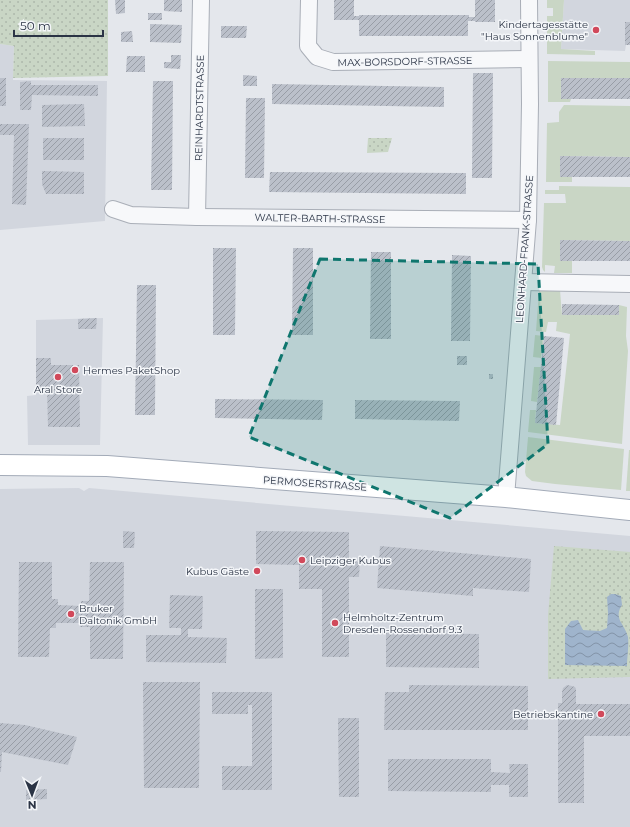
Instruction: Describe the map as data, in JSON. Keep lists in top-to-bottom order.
{
  "streets": {
    "main road": ["PERMOSERSTRASSE"],
    "street": [
      "MAX-BORSDORF-STRASSE",
      "REINHARDTSTRASSE",
      "WALTER-BARTH-STRASSE",
      "LEONHARD-FRANK-STRASSE"
    ]
  },
  "crossings": [
    ["MAX-BORSDORF-STRASSE", "LEONHARD-FRANK-STRASSE"],
    ["REINHARDTSTRASSE", "WALTER-BARTH-STRASSE"],
    ["WALTER-BARTH-STRASSE", "LEONHARD-FRANK-STRASSE"],
    ["LEONHARD-FRANK-STRASSE", "PERMOSERSTRASSE"]
  ],
  "places": [
    "Kindertagesstätte \"Haus Sonnenblume\"",
    "Hermes PaketShop",
    "Aral Store",
    "Leipziger Kubus",
    "Kubus Gäste",
    "Bruker Daltonik GmbH",
    "Helmholtz-Zentrum Dresden-Rossendorf 9.3",
    "Betriebskantine"
  ],
  "scale_bar": "50 m",
  "north": "bottom"
}
